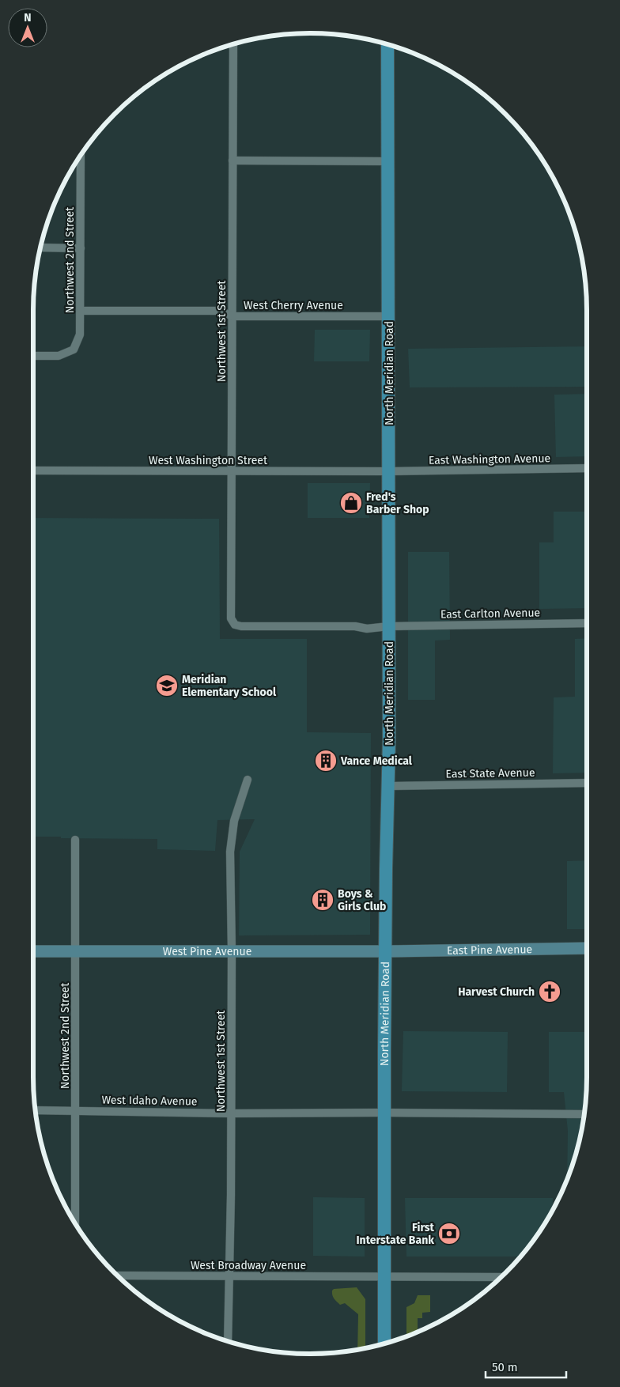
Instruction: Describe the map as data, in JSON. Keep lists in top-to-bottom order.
{
  "streets": {
    "main road": ["North Meridian Road"],
    "street": [
      "Northwest 2nd Street",
      "West Cherry Avenue",
      "Northwest 1st Street",
      "East Washington Avenue",
      "West Washington Street",
      "East Carlton Avenue",
      "East State Avenue",
      "East Pine Avenue",
      "West Pine Avenue",
      "West Idaho Avenue",
      "West Broadway Avenue"
    ]
  },
  "crossings": [
    ["Northwest 2nd Street", "West Cherry Avenue"],
    ["Northwest 2nd Street", "West Pine Avenue"],
    ["Northwest 2nd Street", "West Idaho Avenue"],
    ["West Cherry Avenue", "Northwest 1st Street"],
    ["West Cherry Avenue", "North Meridian Road"],
    ["Northwest 1st Street", "West Washington Street"],
    ["Northwest 1st Street", "East Carlton Avenue"],
    ["Northwest 1st Street", "West Pine Avenue"],
    ["Northwest 1st Street", "West Idaho Avenue"],
    ["Northwest 1st Street", "West Broadway Avenue"],
    ["North Meridian Road", "East Washington Avenue"],
    ["North Meridian Road", "West Washington Street"],
    ["North Meridian Road", "East Carlton Avenue"],
    ["North Meridian Road", "East State Avenue"],
    ["North Meridian Road", "East Pine Avenue"],
    ["North Meridian Road", "West Pine Avenue"],
    ["North Meridian Road", "West Idaho Avenue"],
    ["North Meridian Road", "West Broadway Avenue"],
    ["East Washington Avenue", "West Washington Street"],
    ["East Pine Avenue", "West Pine Avenue"]
  ],
  "places": {
    "shop": ["Fred's Barber Shop"],
    "school or university": ["Meridian Elementary School"],
    "building": ["Vance Medical", "Boys & Girls Club"],
    "church": ["Harvest Church"],
    "bank": ["First Interstate Bank"]
  },
  "scale_bar": "50 m",
  "north": "top"
}
